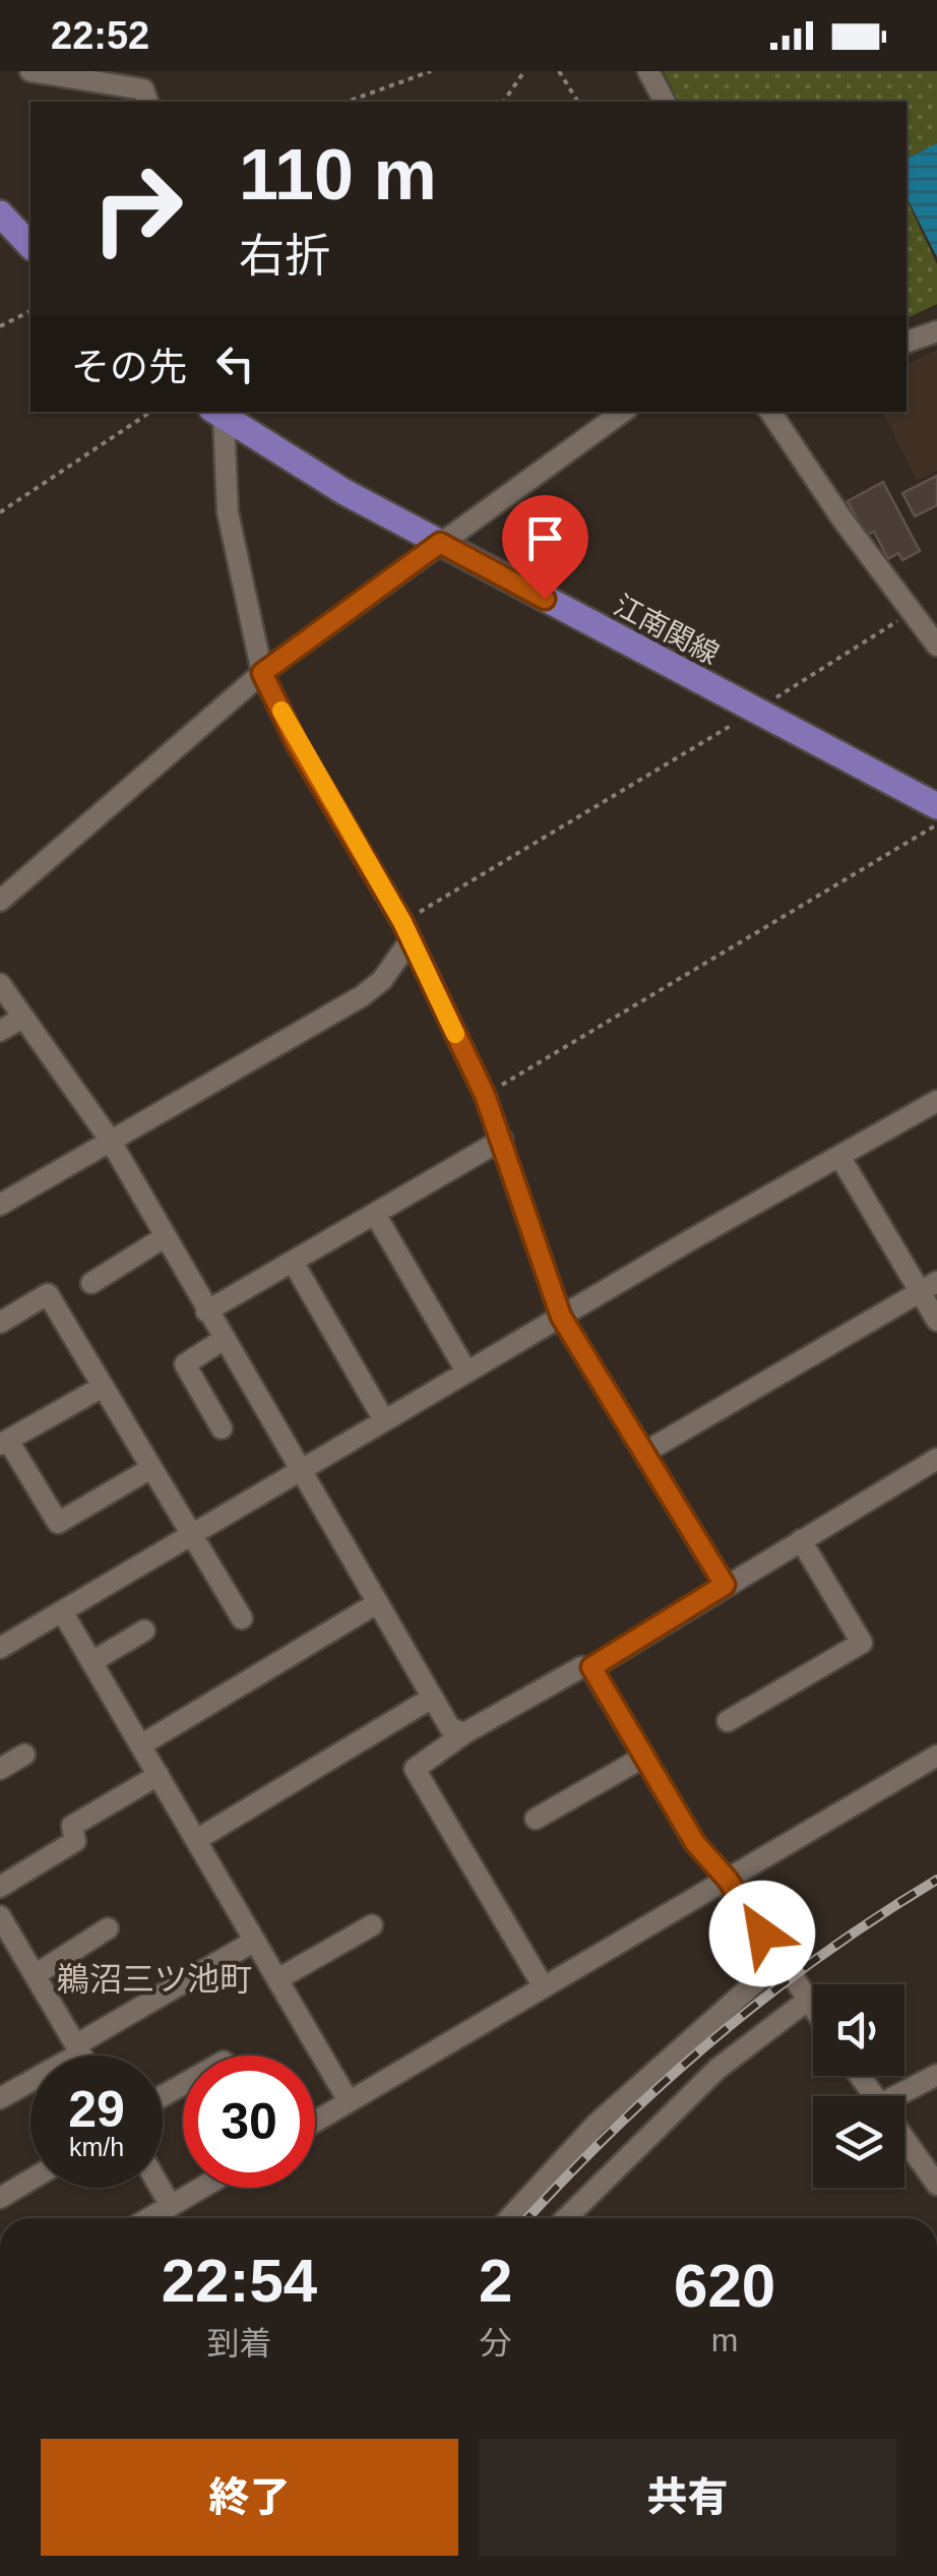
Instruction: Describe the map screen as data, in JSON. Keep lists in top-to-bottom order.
{
  "streets": {
    "main road": ["江南関線"]
  },
  "districts": ["鵜沼三ツ池町"],
  "page": {
    "status": "22:52",
    "turn": ["110 m", "右折"],
    "then": "その先",
    "speed": "29 km/h",
    "limit": "30",
    "eta": [
      "22:54",
      "到着",
      "2",
      "分",
      "620",
      "m"
    ],
    "buttons": ["終了", "共有"]
  }
}
